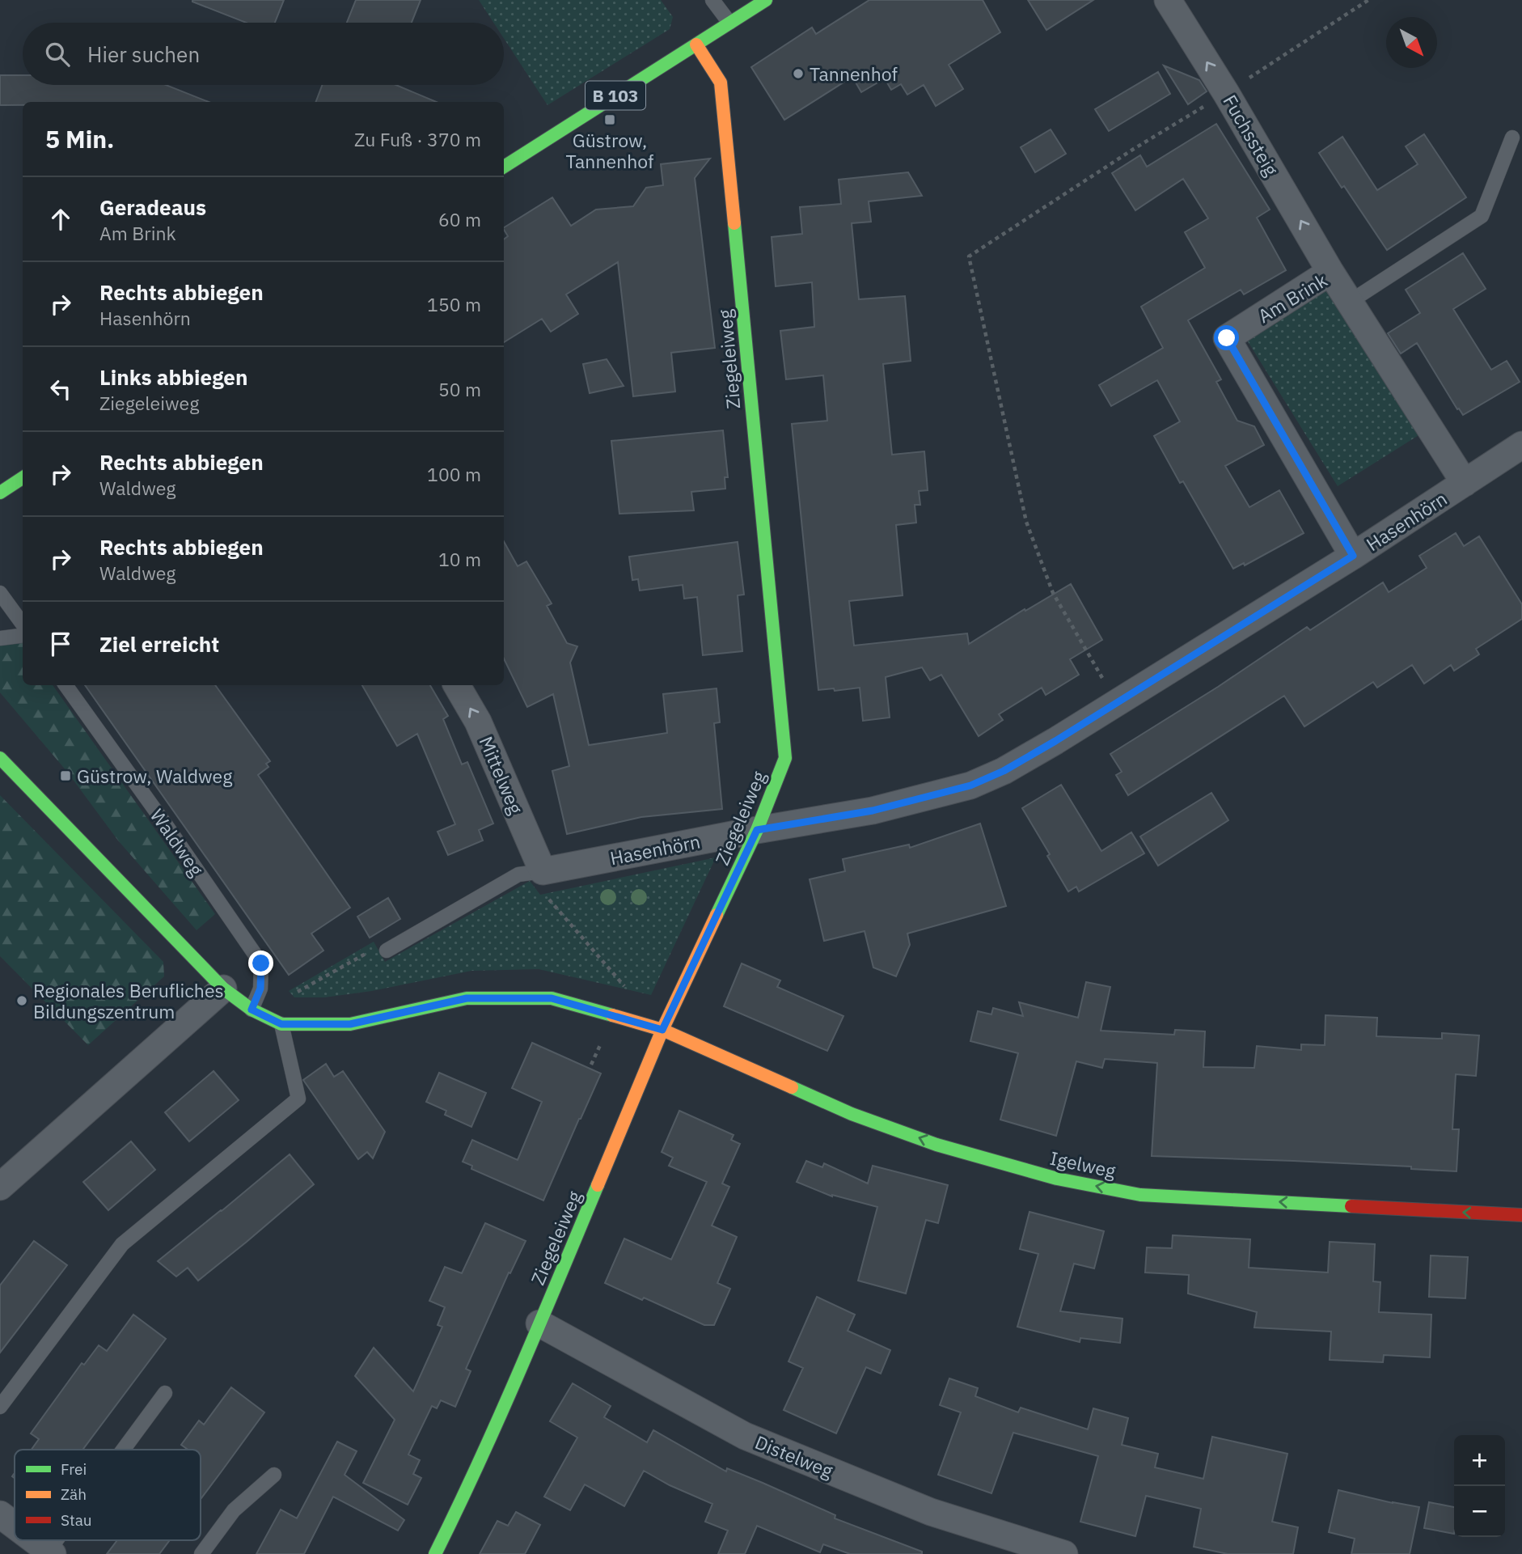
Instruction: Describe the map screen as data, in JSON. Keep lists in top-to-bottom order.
{
  "streets": {
    "street": [
      "B 103",
      "Fuchssteig",
      "Am Brink",
      "Ziegeleiweg",
      "Hasenhörn",
      "Mittelweg",
      "Igelweg",
      "Distelweg"
    ],
    "lane": ["Waldweg"]
  },
  "crossings": [
    ["B 103", "Ziegeleiweg"],
    ["Fuchssteig", "Am Brink"],
    ["Am Brink", "Hasenhörn"],
    ["Ziegeleiweg", "Hasenhörn"],
    ["Ziegeleiweg", "Igelweg"],
    ["Ziegeleiweg", "Distelweg"],
    ["Hasenhörn", "Mittelweg"]
  ],
  "one_way": ["Fuchssteig", "Mittelweg", "Igelweg"],
  "places": {
    "other": ["Tannenhof", "Regionales Berufliches Bildungszentrum"],
    "transit": ["Güstrow, Tannenhof", "Güstrow, Waldweg"]
  },
  "legend": ["Frei", "Zäh", "Stau"],
  "north": "bottom right",
  "page": {
    "search": "Hier suchen",
    "heading": ["5 Min.", "Zu Fuß · 370 m"],
    "list": [
      ["Geradeaus", "Am Brink", "60 m"],
      ["Rechts abbiegen", "Hasenhörn", "150 m"],
      ["Links abbiegen", "Ziegeleiweg", "50 m"],
      ["Rechts abbiegen", "Waldweg", "100 m"],
      ["Rechts abbiegen", "Waldweg", "10 m"],
      "Ziel erreicht"
    ],
    "map_buttons": ["+", "−"]
  }
}
